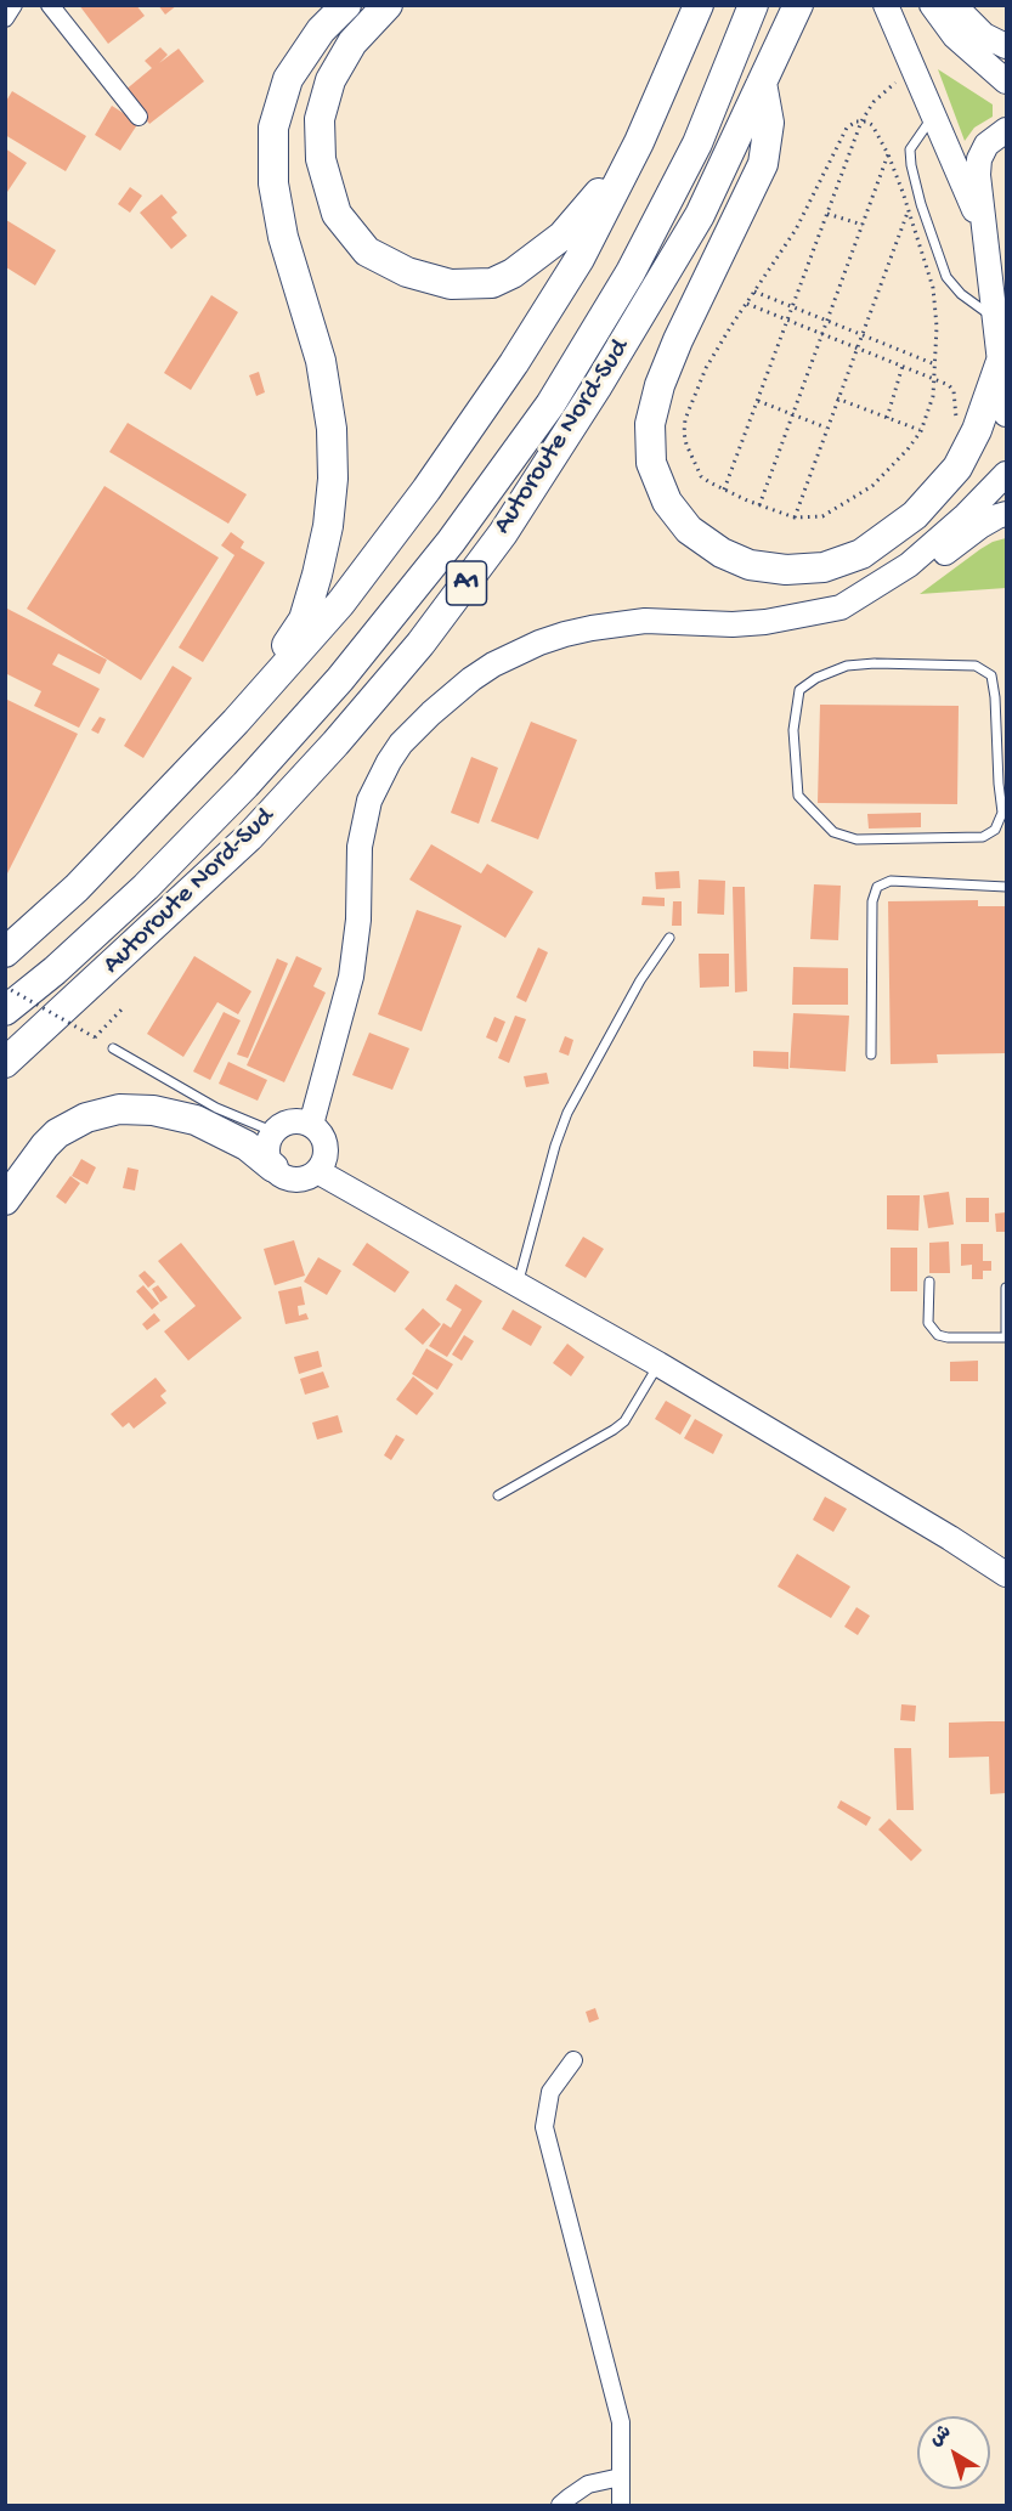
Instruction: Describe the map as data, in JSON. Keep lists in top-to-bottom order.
{
  "streets": {
    "highway": ["Autoroute Nord-Sud", "A1"]
  },
  "north": "top left"
}
